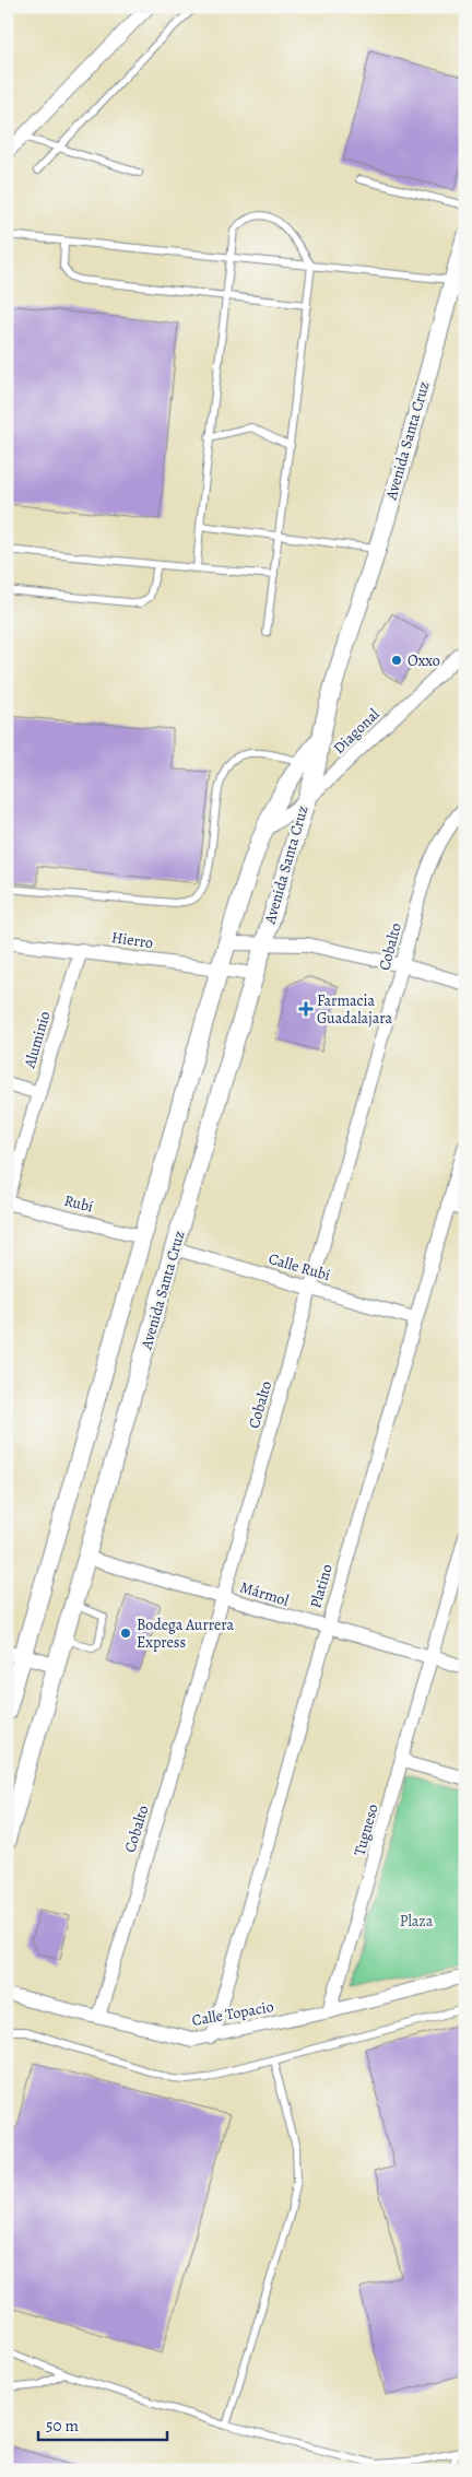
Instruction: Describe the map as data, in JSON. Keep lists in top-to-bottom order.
{
  "streets": {
    "street": [
      "Avenida Santa Cruz",
      "Diagonal",
      "Hierro",
      "Cobalto",
      "Aluminio",
      "Rubí",
      "Calle Rubí",
      "Platino",
      "Mármol",
      "Tugneso",
      "Calle Topacio"
    ]
  },
  "crossings": [
    ["Avenida Santa Cruz", "Diagonal"],
    ["Avenida Santa Cruz", "Hierro"],
    ["Avenida Santa Cruz", "Rubí"],
    ["Avenida Santa Cruz", "Calle Rubí"],
    ["Avenida Santa Cruz", "Mármol"],
    ["Hierro", "Aluminio"],
    ["Cobalto", "Calle Rubí"],
    ["Cobalto", "Mármol"],
    ["Cobalto", "Calle Topacio"],
    ["Aluminio", "Rubí"],
    ["Calle Rubí", "Platino"],
    ["Platino", "Mármol"],
    ["Platino", "Calle Topacio"],
    ["Mármol", "Tugneso"],
    ["Tugneso", "Calle Topacio"]
  ],
  "parks": ["Plaza"],
  "places": {
    "other": ["Oxxo", "Bodega Aurrera Express"],
    "health": ["Farmacia Guadalajara"]
  },
  "scale_bar": "50 m"
}
